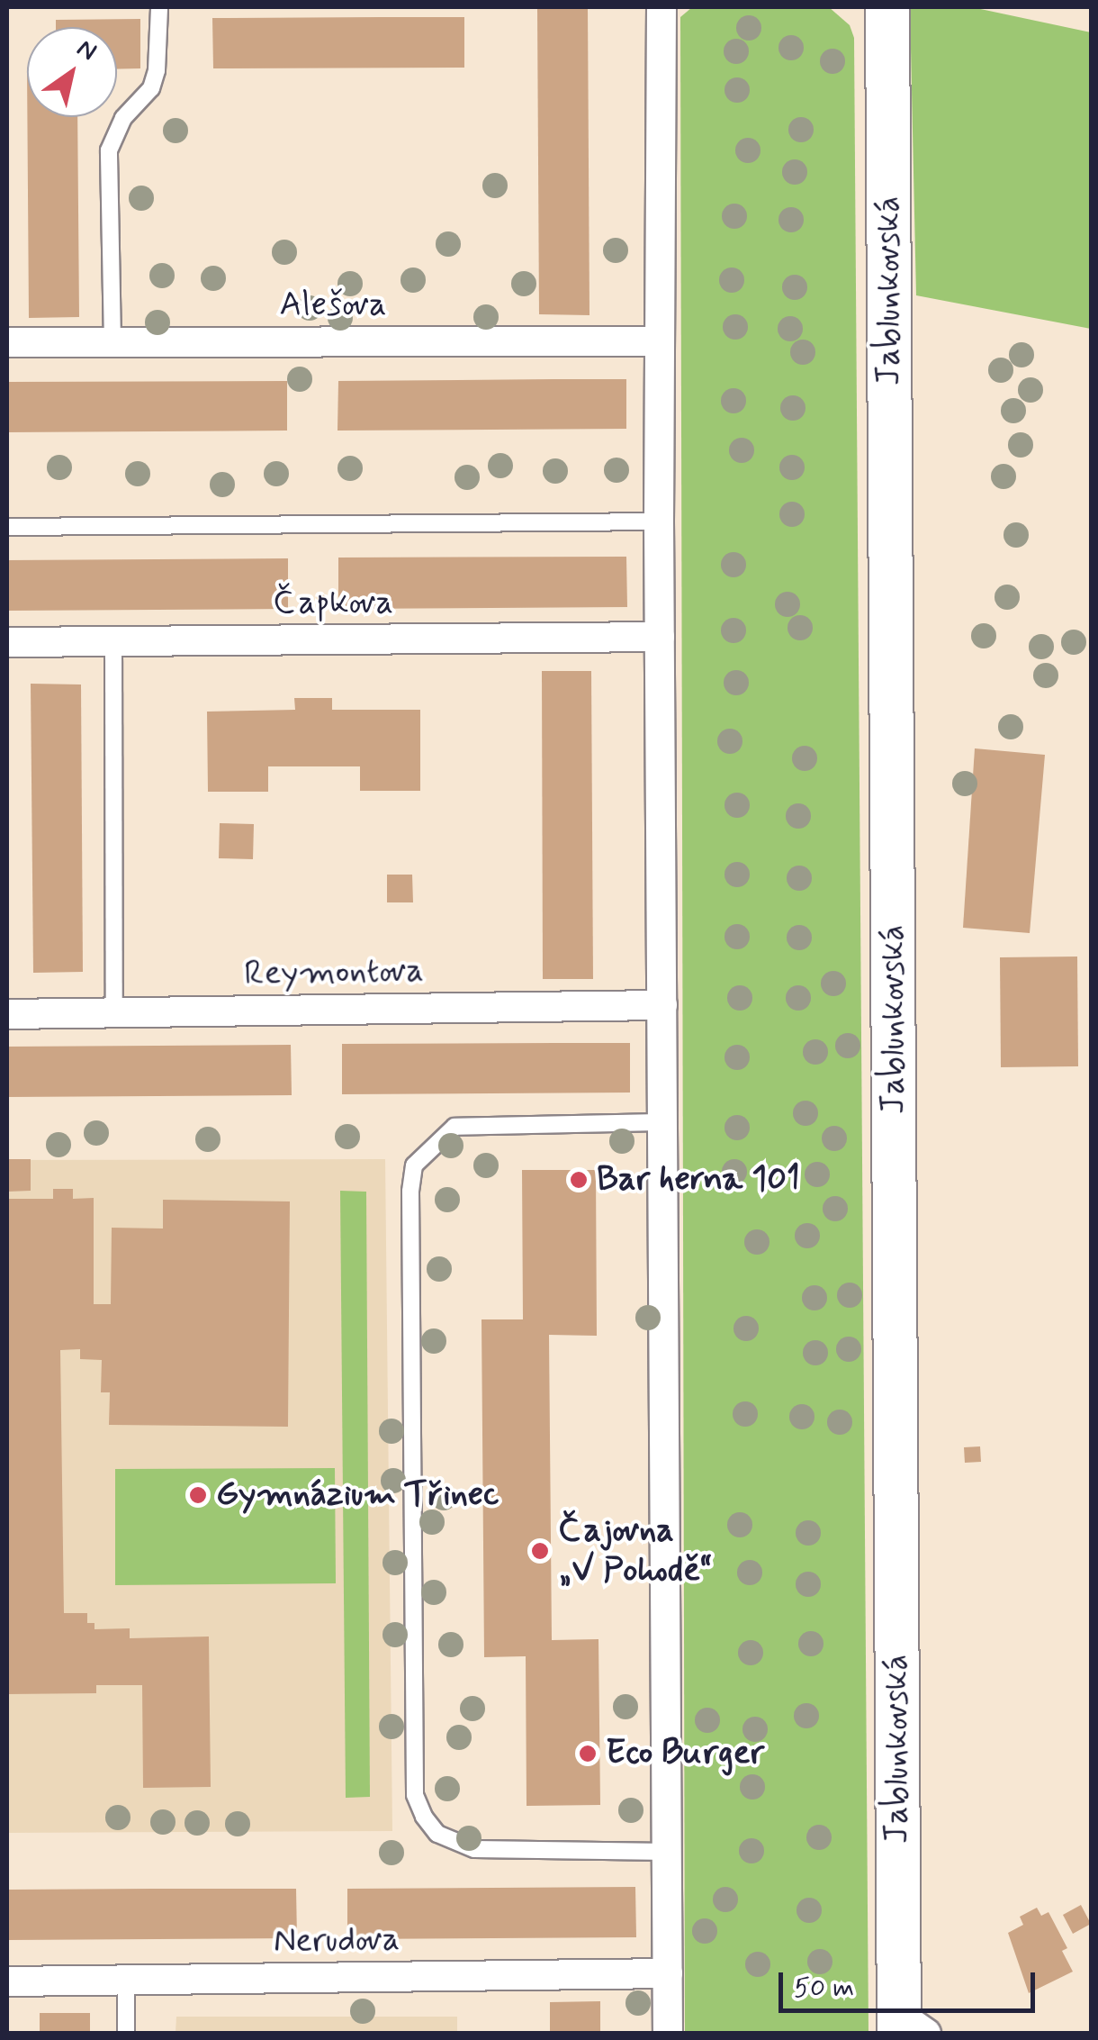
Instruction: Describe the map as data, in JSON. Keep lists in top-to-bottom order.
{
  "streets": {
    "main road": ["Jablunkovská"],
    "street": [
      "Alešova",
      "Čapkova",
      "Reymontova",
      "Nerudova"
    ]
  },
  "places": [
    "Bar herna 101",
    "Gymnázium Třinec",
    "Čajovna „V Pohodě“",
    "Eco Burger"
  ],
  "scale_bar": "50 m",
  "north": "top right"
}
